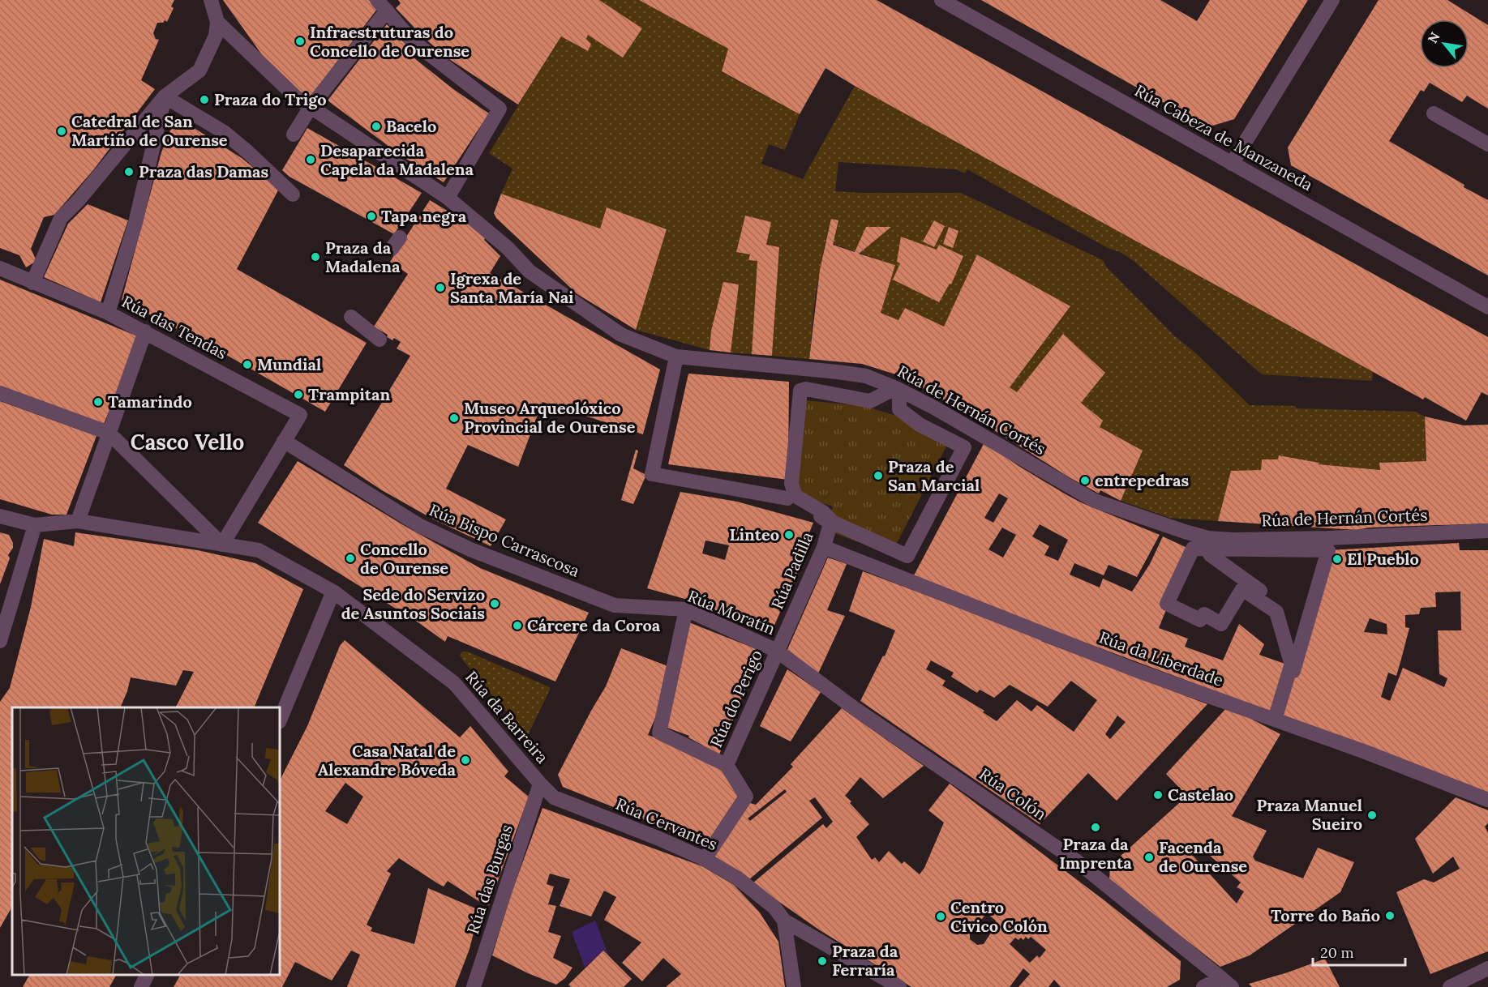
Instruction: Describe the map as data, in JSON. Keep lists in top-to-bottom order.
{
  "streets": {
    "street": [
      "Rúa Cabeza de Manzaneda",
      "Rúa das Tendas",
      "Rúa de Hernán Cortés",
      "Rúa Bispo Carrascosa",
      "Rúa Padilla",
      "Rúa Moratín",
      "Rúa da Liberdade",
      "Rúa do Perigo",
      "Rúa da Barreira",
      "Rúa Colón",
      "Rúa Cervantes",
      "Rúa das Burgas"
    ]
  },
  "crossings": [
    ["Rúa das Tendas", "Rúa Bispo Carrascosa"],
    ["Rúa de Hernán Cortés", "Rúa Padilla"],
    ["Rúa Bispo Carrascosa", "Rúa Moratín"],
    ["Rúa Padilla", "Rúa Moratín"],
    ["Rúa Padilla", "Rúa da Liberdade"],
    ["Rúa Padilla", "Rúa do Perigo"],
    ["Rúa Padilla", "Rúa Colón"],
    ["Rúa Moratín", "Rúa do Perigo"],
    ["Rúa Moratín", "Rúa Colón"],
    ["Rúa do Perigo", "Rúa Colón"],
    ["Rúa do Perigo", "Rúa Cervantes"],
    ["Rúa da Barreira", "Rúa Cervantes"],
    ["Rúa da Barreira", "Rúa das Burgas"],
    ["Rúa Cervantes", "Rúa das Burgas"]
  ],
  "districts": ["Casco Vello"],
  "places": [
    "Infraestruturas do Concello de Ourense",
    "Praza do Trigo",
    "Bacelo",
    "Catedral de San Martiño de Ourense",
    "Desaparecida Capela da Madalena",
    "Praza das Damas",
    "Tapa negra",
    "Praza da Madalena",
    "Igrexa de Santa María Nai",
    "Mundial",
    "Trampitan",
    "Tamarindo",
    "Museo Arqueolóxico Provincial de Ourense",
    "Praza de San Marcial",
    "entrepedras",
    "Linteo",
    "Concello de Ourense",
    "El Pueblo",
    "Sede do Servizo de Asuntos Sociais",
    "Cárcere da Coroa",
    "Casa Natal de Alexandre Bóveda",
    "Castelao",
    "Praza Manuel Sueiro",
    "Praza da Imprenta",
    "Facenda de Ourense",
    "Torre do Baño",
    "Centro Cívico Colón",
    "Praza da Ferraría"
  ],
  "scale_bar": "20 m",
  "north": "top left"
}
